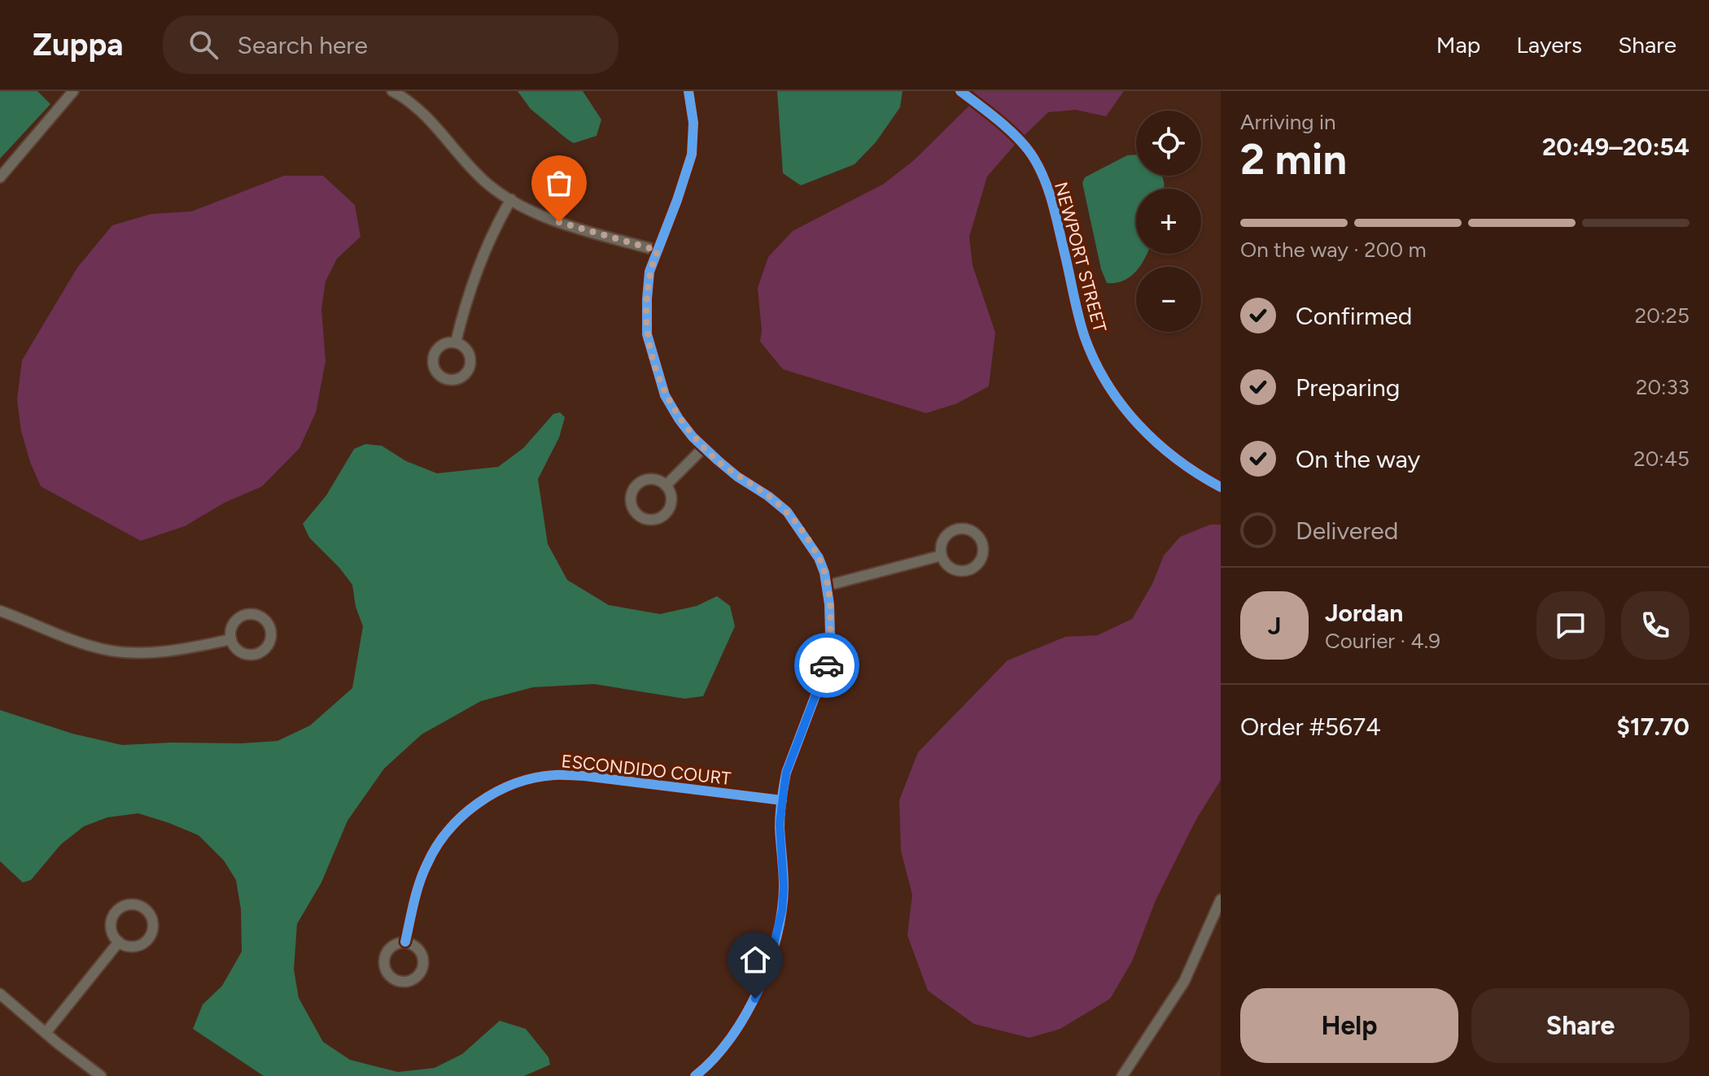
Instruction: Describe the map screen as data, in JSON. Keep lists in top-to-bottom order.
{
  "streets": {
    "street": ["NEWPORT STREET", "ESCONDIDO COURT"]
  },
  "page": {
    "header": "Zuppa",
    "search": "Search here",
    "nav": ["Map", "Layers", "Share"],
    "heading": ["2 min", "Arriving in", "20:49–20:54"],
    "panel": [
      "Jordan",
      "Courier · 4.9",
      "Order #5674",
      "$17.70"
    ],
    "map_buttons": ["+", "−"],
    "bar": "On the way · 200 m",
    "list": [
      ["Confirmed", "20:25"],
      ["Preparing", "20:33"],
      ["On the way", "20:45"],
      "Delivered"
    ],
    "round": "J",
    "buttons": ["Help", "Share"]
  }
}
